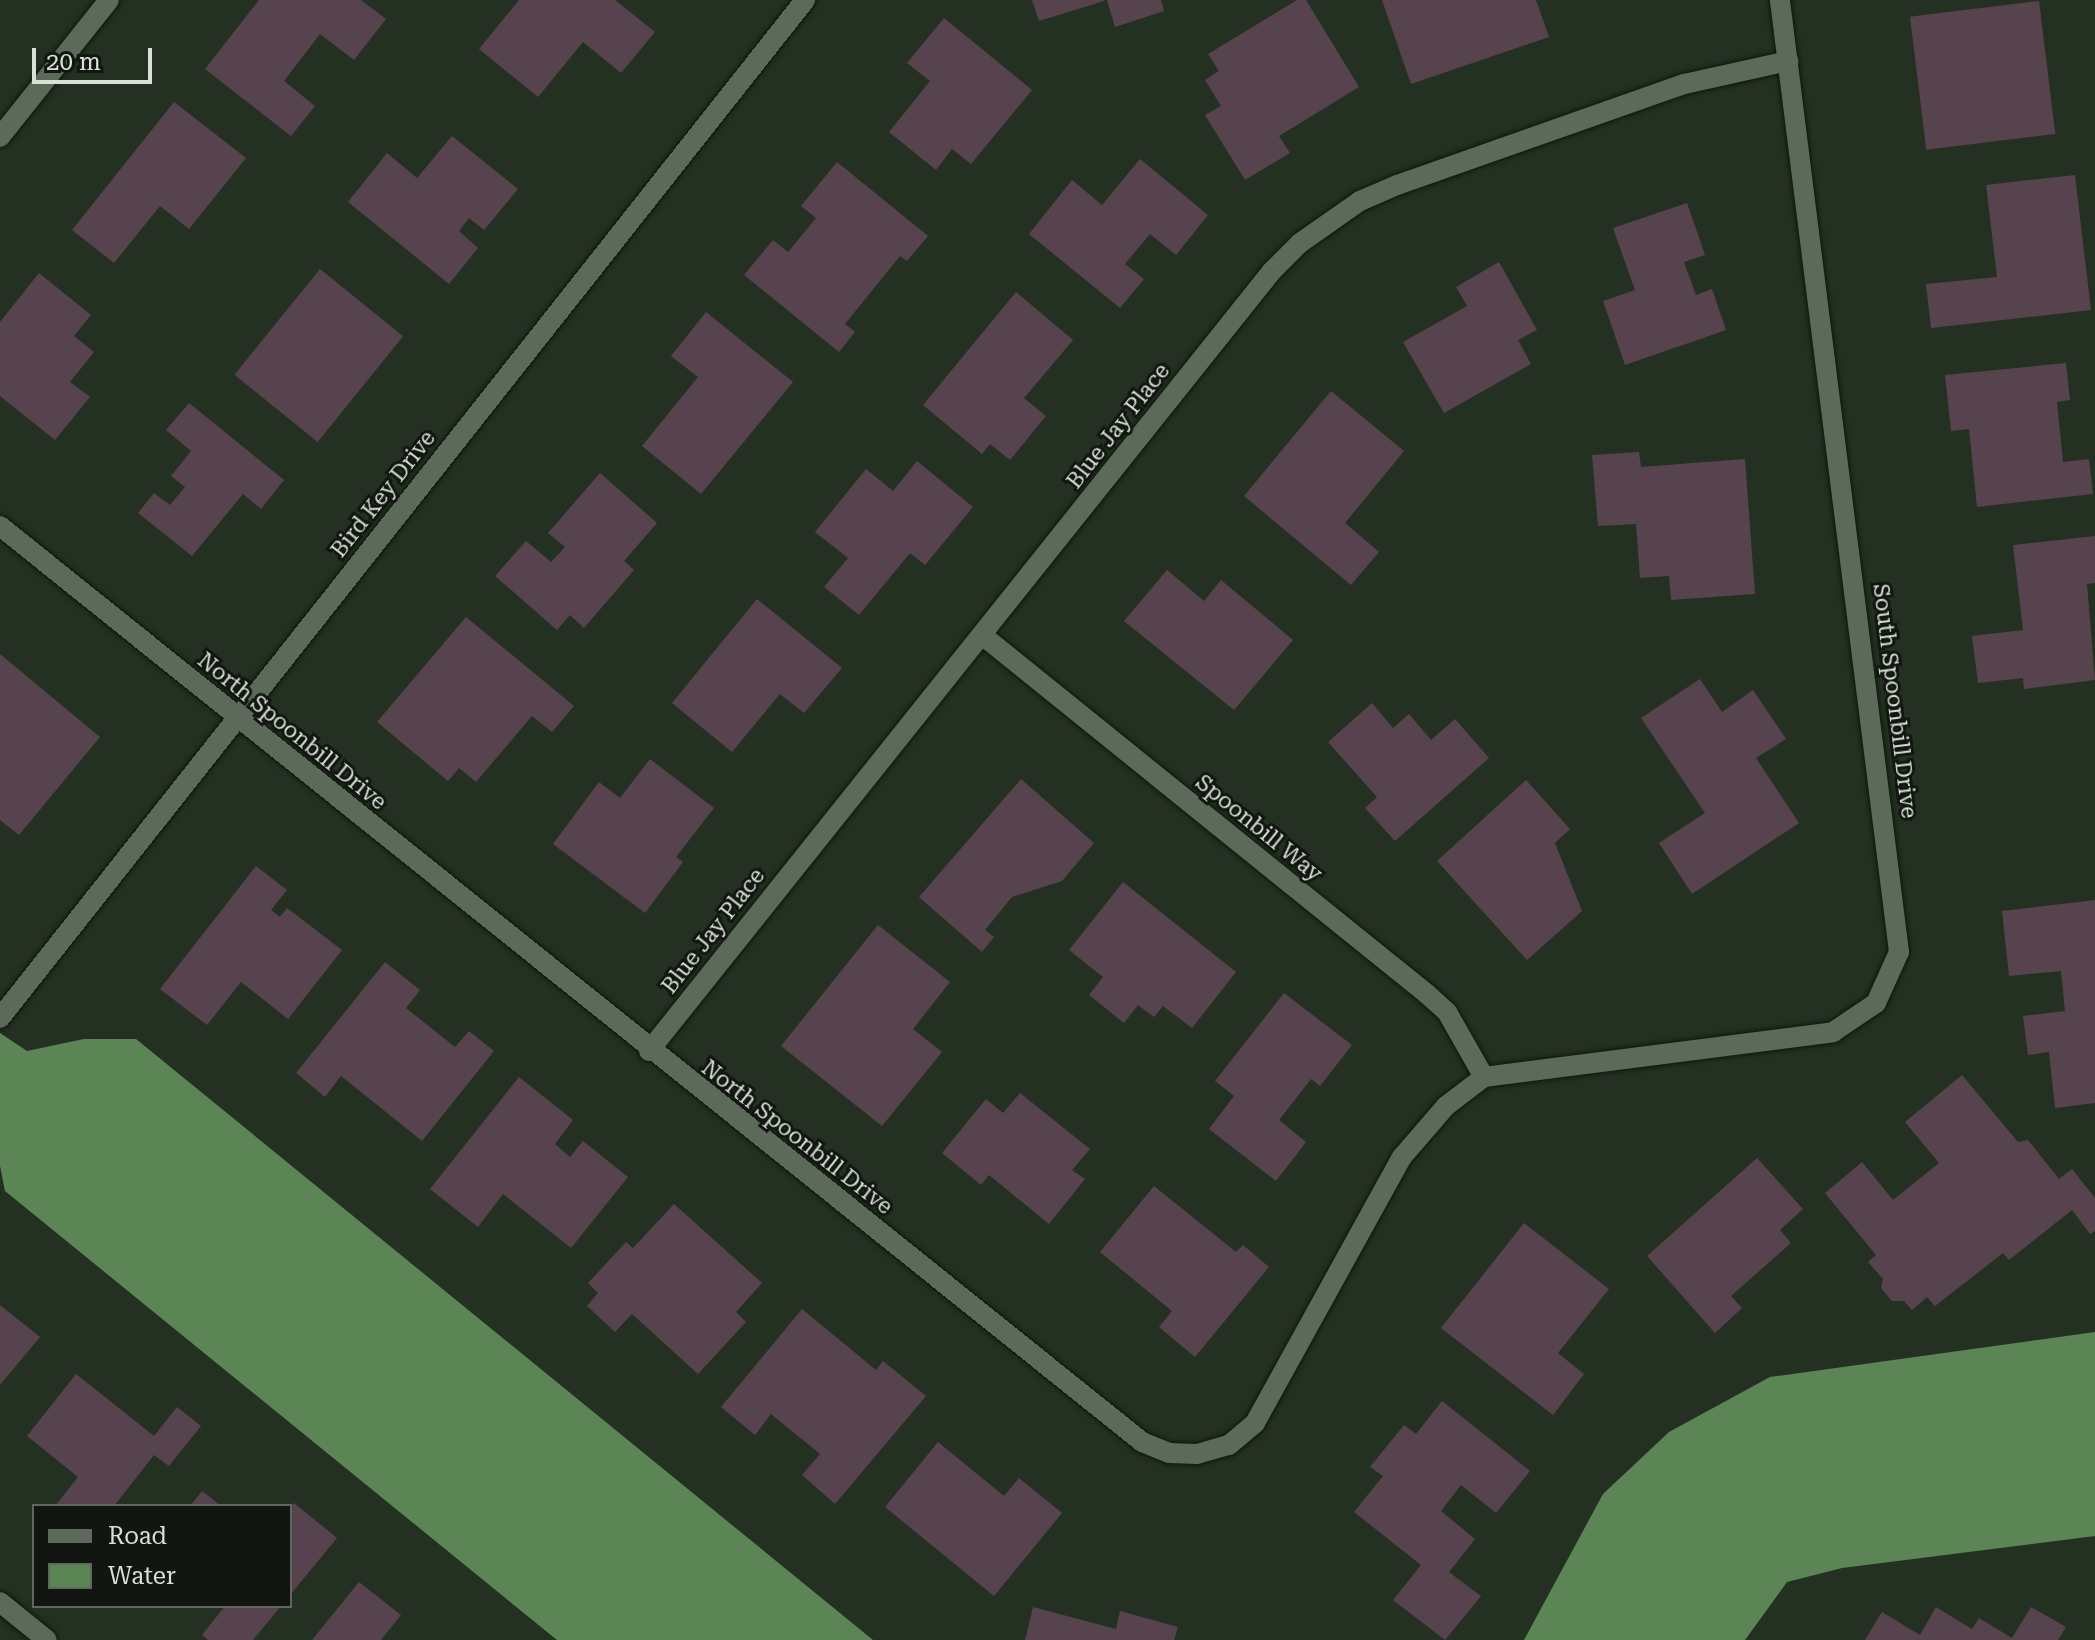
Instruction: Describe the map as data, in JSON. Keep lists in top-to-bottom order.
{
  "streets": {
    "street": [
      "Blue Jay Place",
      "Bird Key Drive",
      "South Spoonbill Drive",
      "North Spoonbill Drive",
      "Spoonbill Way"
    ]
  },
  "crossings": [
    ["Blue Jay Place", "South Spoonbill Drive"],
    ["Blue Jay Place", "North Spoonbill Drive"],
    ["Blue Jay Place", "Spoonbill Way"],
    ["Bird Key Drive", "North Spoonbill Drive"],
    ["South Spoonbill Drive", "North Spoonbill Drive"],
    ["South Spoonbill Drive", "Spoonbill Way"],
    ["North Spoonbill Drive", "Spoonbill Way"]
  ],
  "legend": ["Road", "Water"],
  "scale_bar": "20 m"
}
